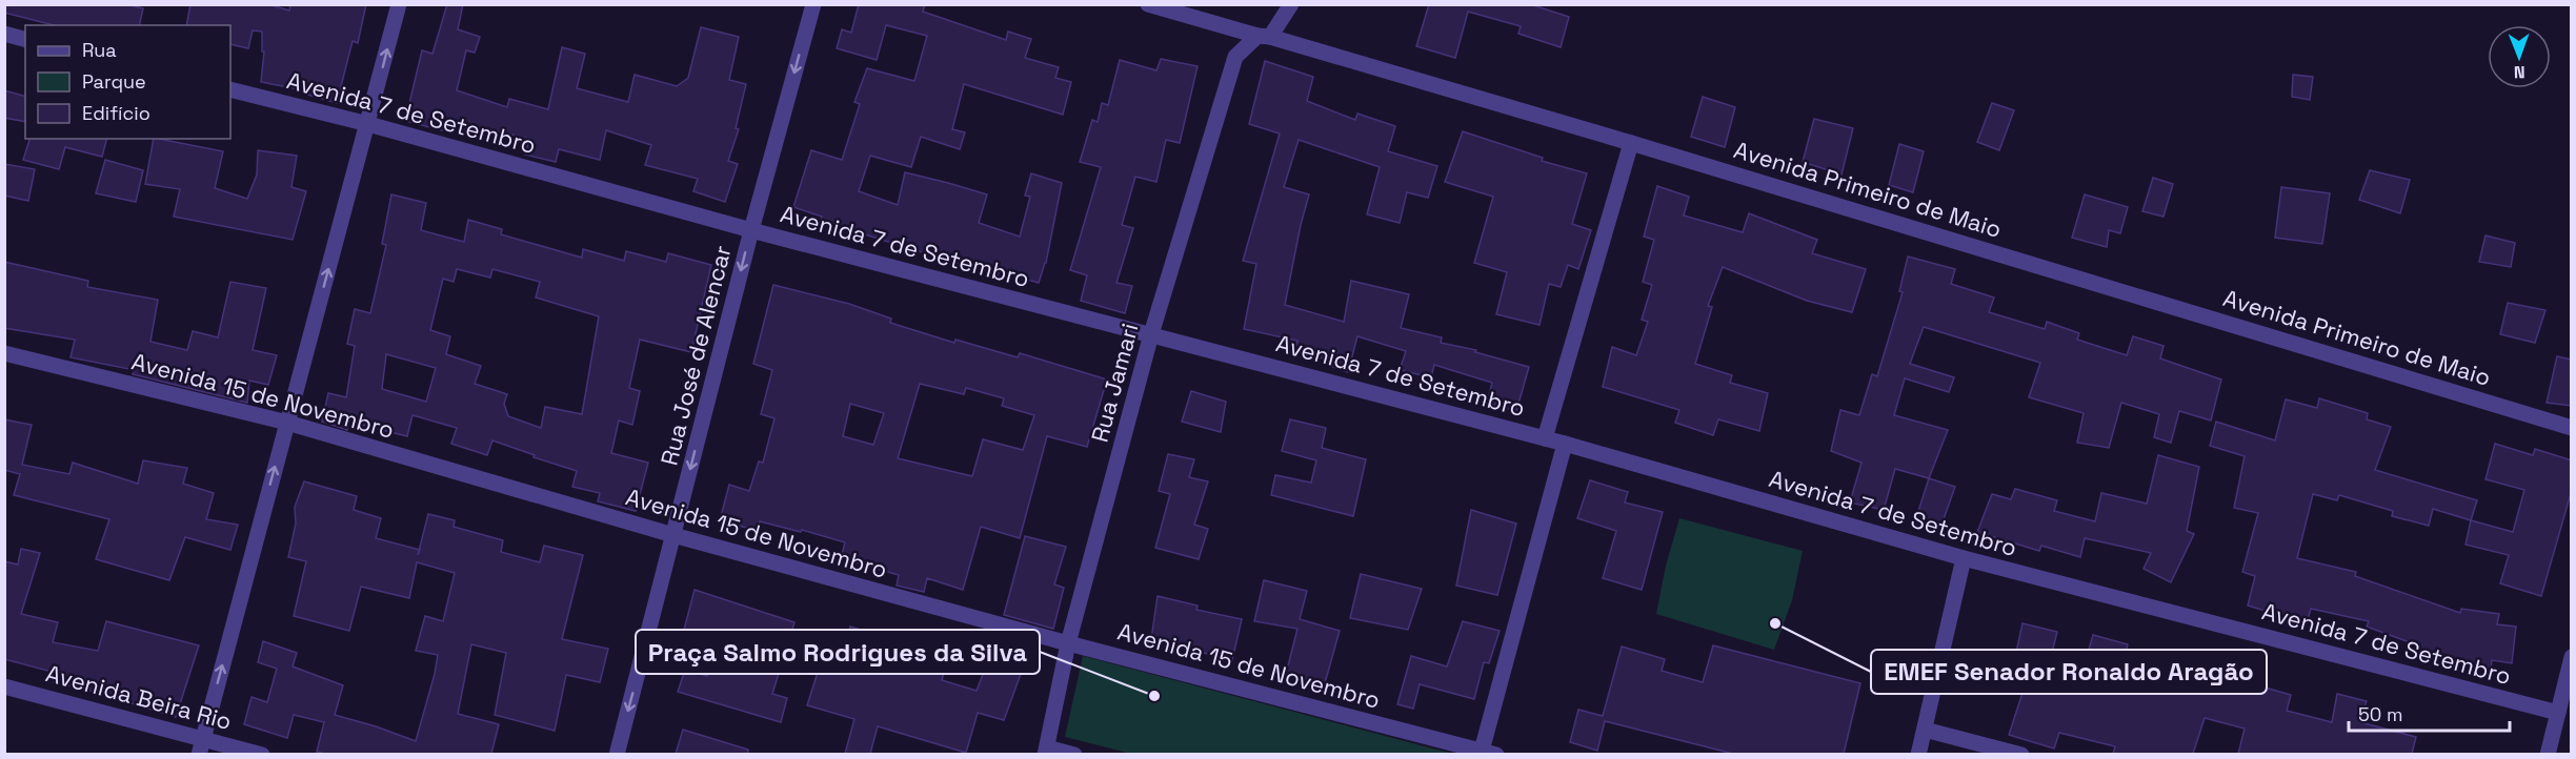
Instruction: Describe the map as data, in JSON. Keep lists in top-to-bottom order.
{
  "streets": {
    "street": [
      "Avenida 7 de Setembro",
      "Avenida Primeiro de Maio",
      "Rua José de Alencar",
      "Rua Jamari",
      "Avenida 15 de Novembro",
      "Avenida Beira Rio"
    ]
  },
  "crossings": [
    ["Avenida 7 de Setembro", "Rua José de Alencar"],
    ["Avenida 7 de Setembro", "Rua Jamari"],
    ["Avenida Primeiro de Maio", "Rua Jamari"],
    ["Rua José de Alencar", "Avenida 15 de Novembro"],
    ["Rua Jamari", "Avenida 15 de Novembro"]
  ],
  "one_way": ["Rua José de Alencar"],
  "places": ["EMEF Senador Ronaldo Aragão", "Praça Salmo Rodrigues da Silva"],
  "legend": ["Rua", "Parque", "Edifício"],
  "scale_bar": "50 m",
  "north": "bottom"
}
